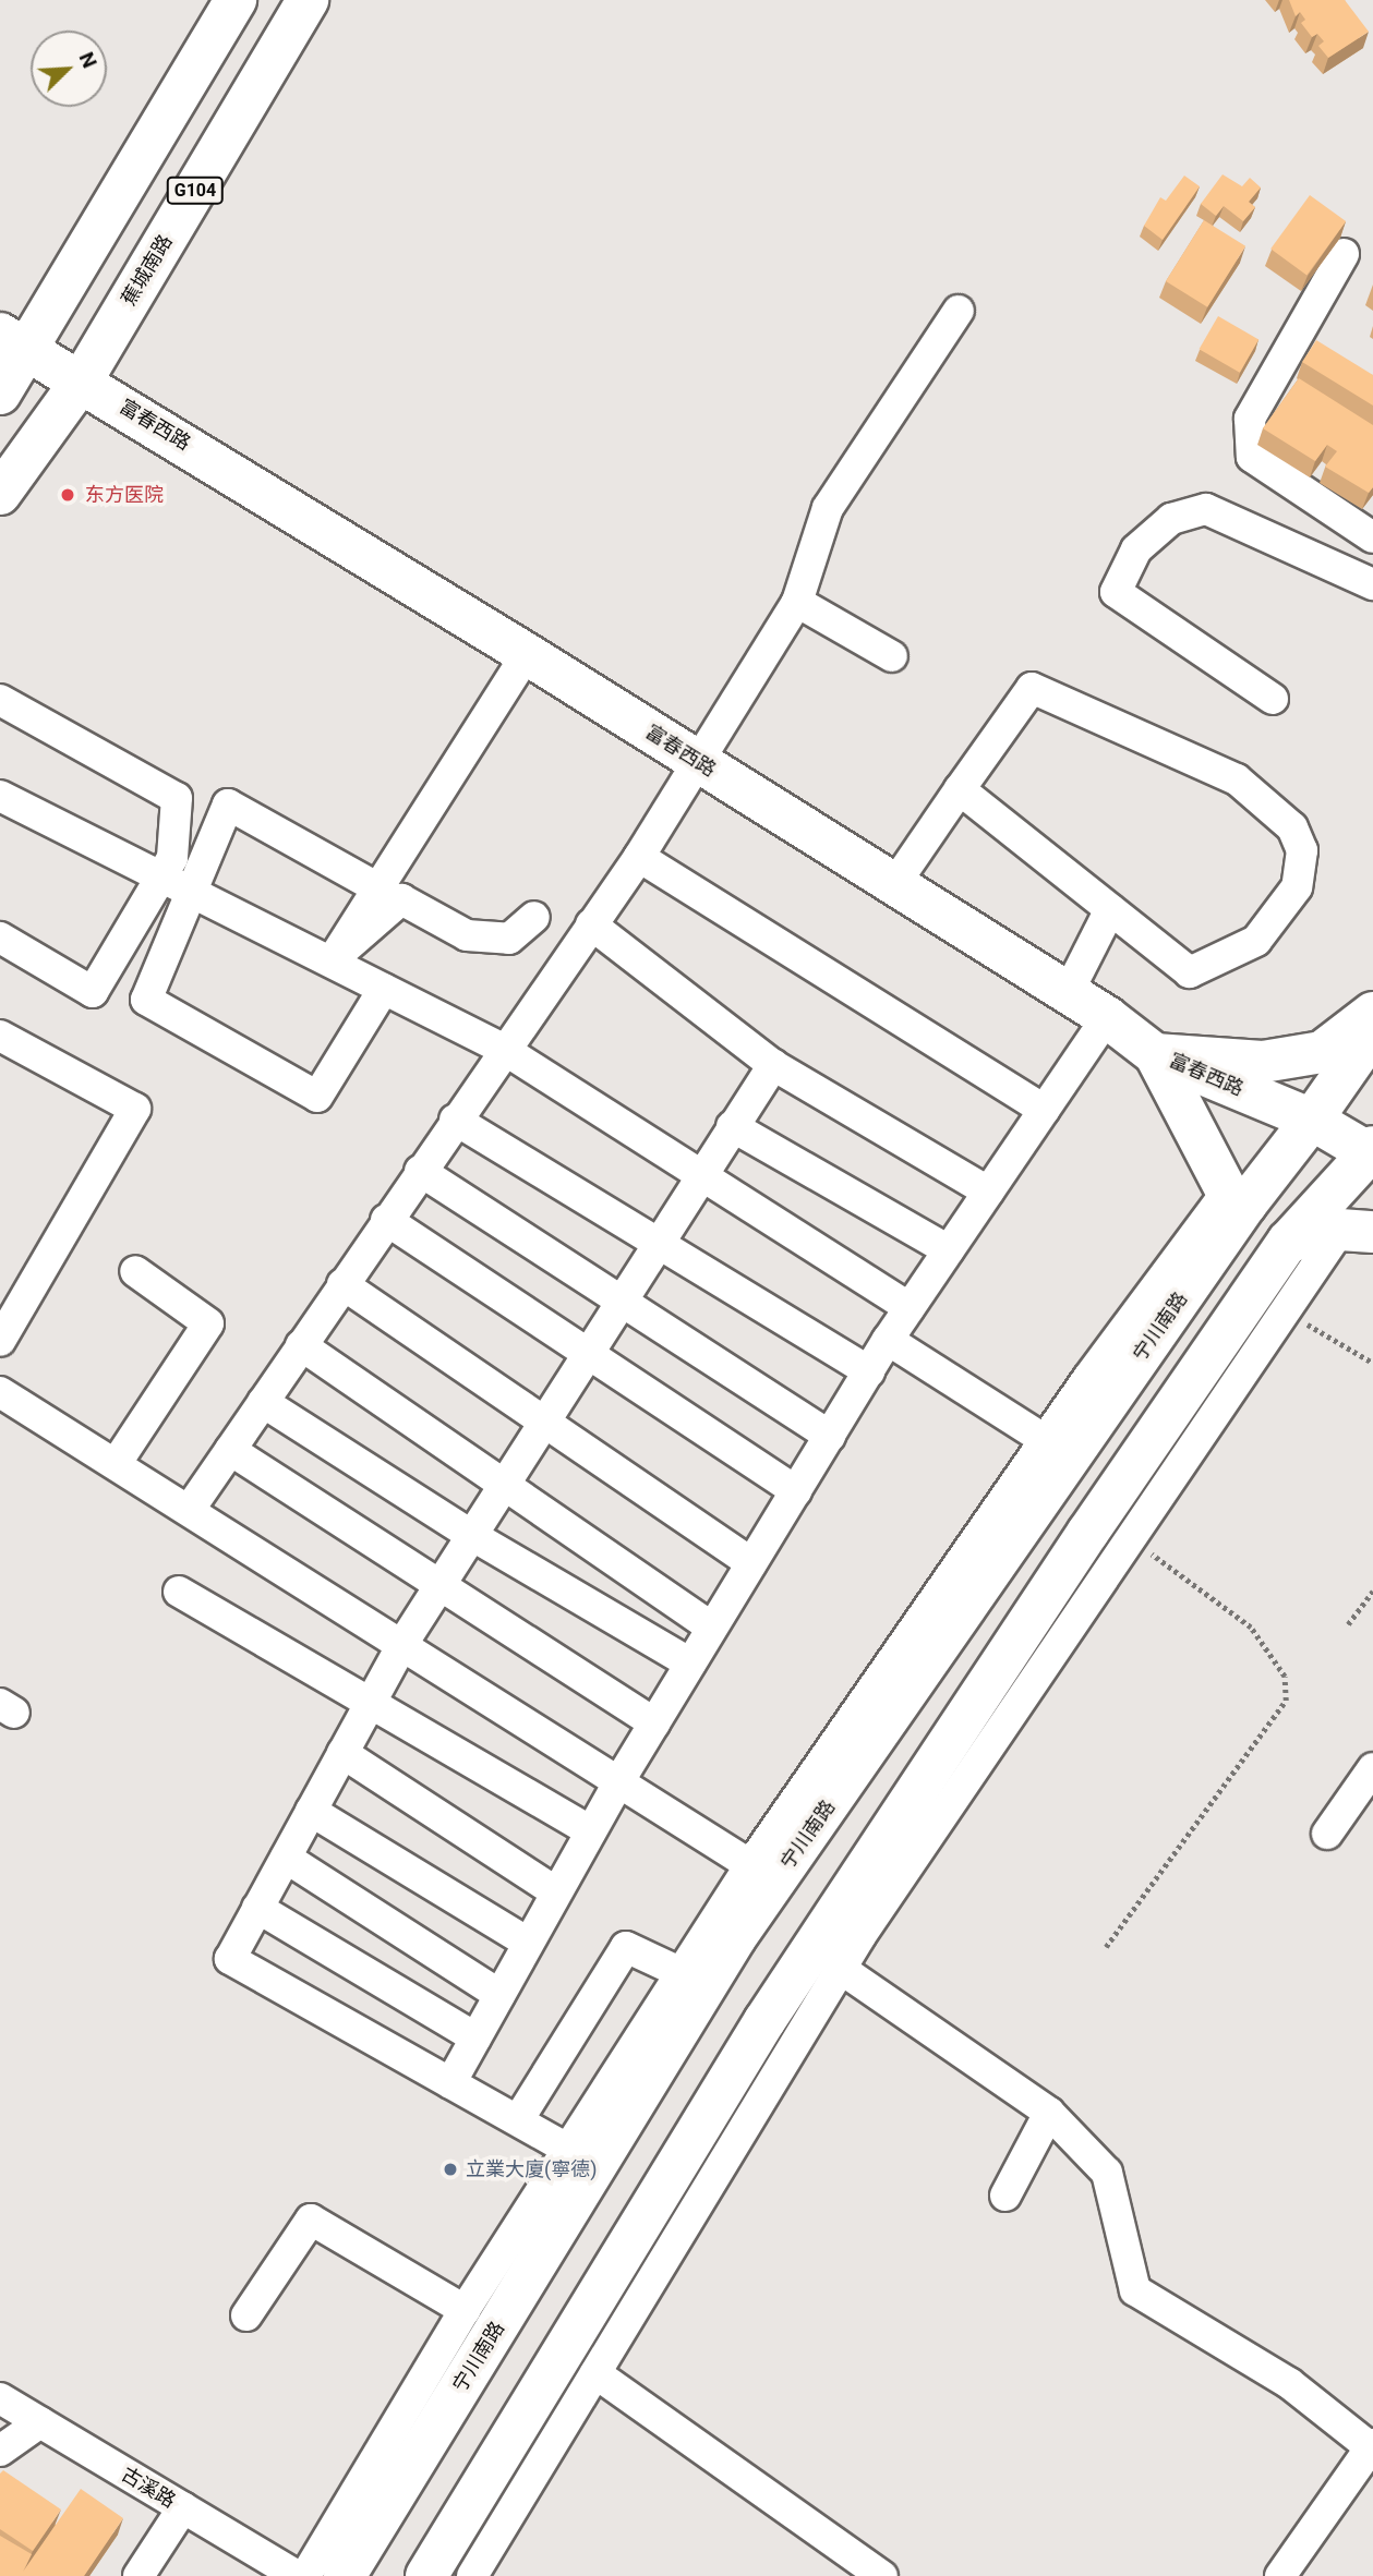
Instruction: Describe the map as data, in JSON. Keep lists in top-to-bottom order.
{
  "streets": {
    "main road": [
      "G104",
      "蕉城南路",
      "富春西路",
      "宁川南路"
    ],
    "street": ["古溪路"]
  },
  "crossings": [
    ["蕉城南路", "富春西路"],
    ["富春西路", "宁川南路"]
  ],
  "places": ["东方医院", "立業大廈(寧德)"],
  "north": "top right"
}
